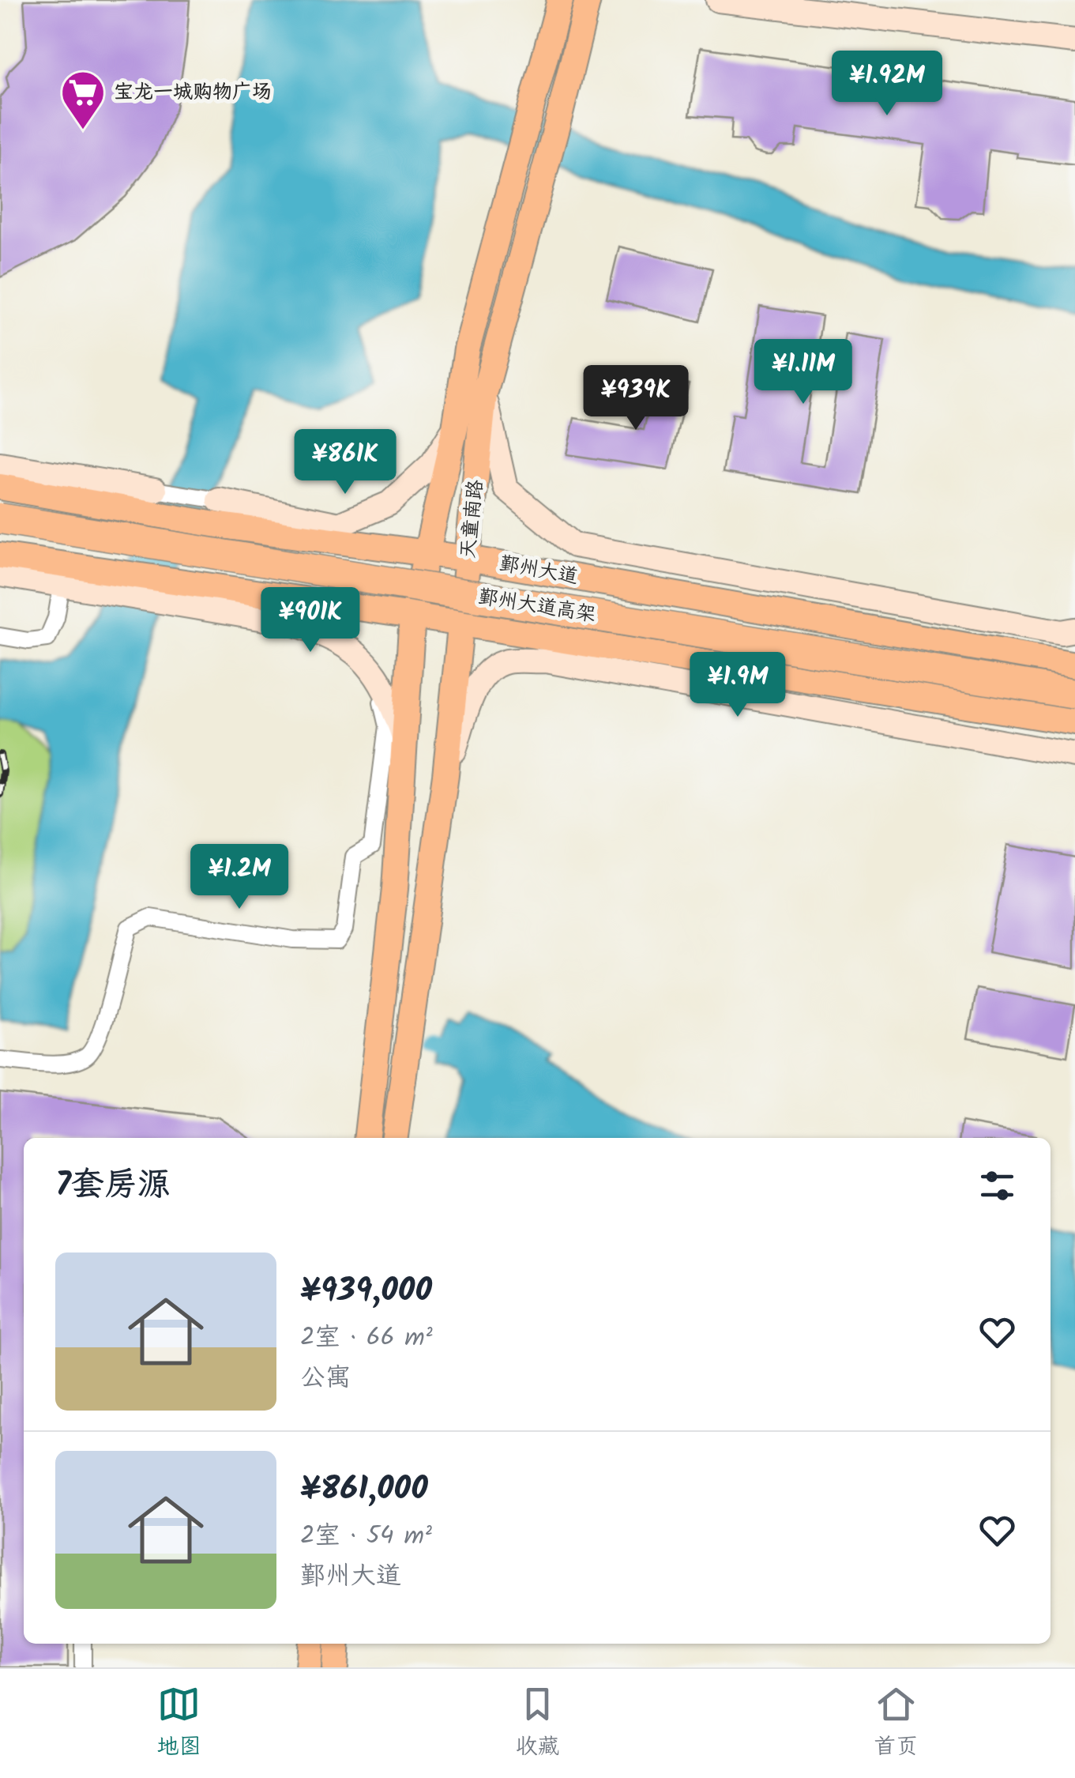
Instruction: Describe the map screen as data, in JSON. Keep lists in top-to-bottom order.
{
  "streets": {
    "highway": ["鄞州大道高架"],
    "main road": ["天童南路", "鄞州大道"]
  },
  "crossings": [
    ["天童南路", "鄞州大道"]
  ],
  "places": {
    "supermarket": ["宝龙一城购物广场"]
  },
  "page": {
    "price": [
      "¥1.92M",
      "¥1.11M",
      "¥939K",
      "¥861K",
      "¥901K",
      "¥1.9M",
      "¥1.2M"
    ],
    "heading": "7套房源",
    "list": [
      {
        "name": "¥939,000",
        "note": "2室 · 66 m² · 公寓"
      },
      {
        "name": "¥861,000",
        "note": "2室 · 54 m² · 鄞州大道"
      }
    ],
    "tabs": ["地图", "收藏", "首页"]
  }
}
